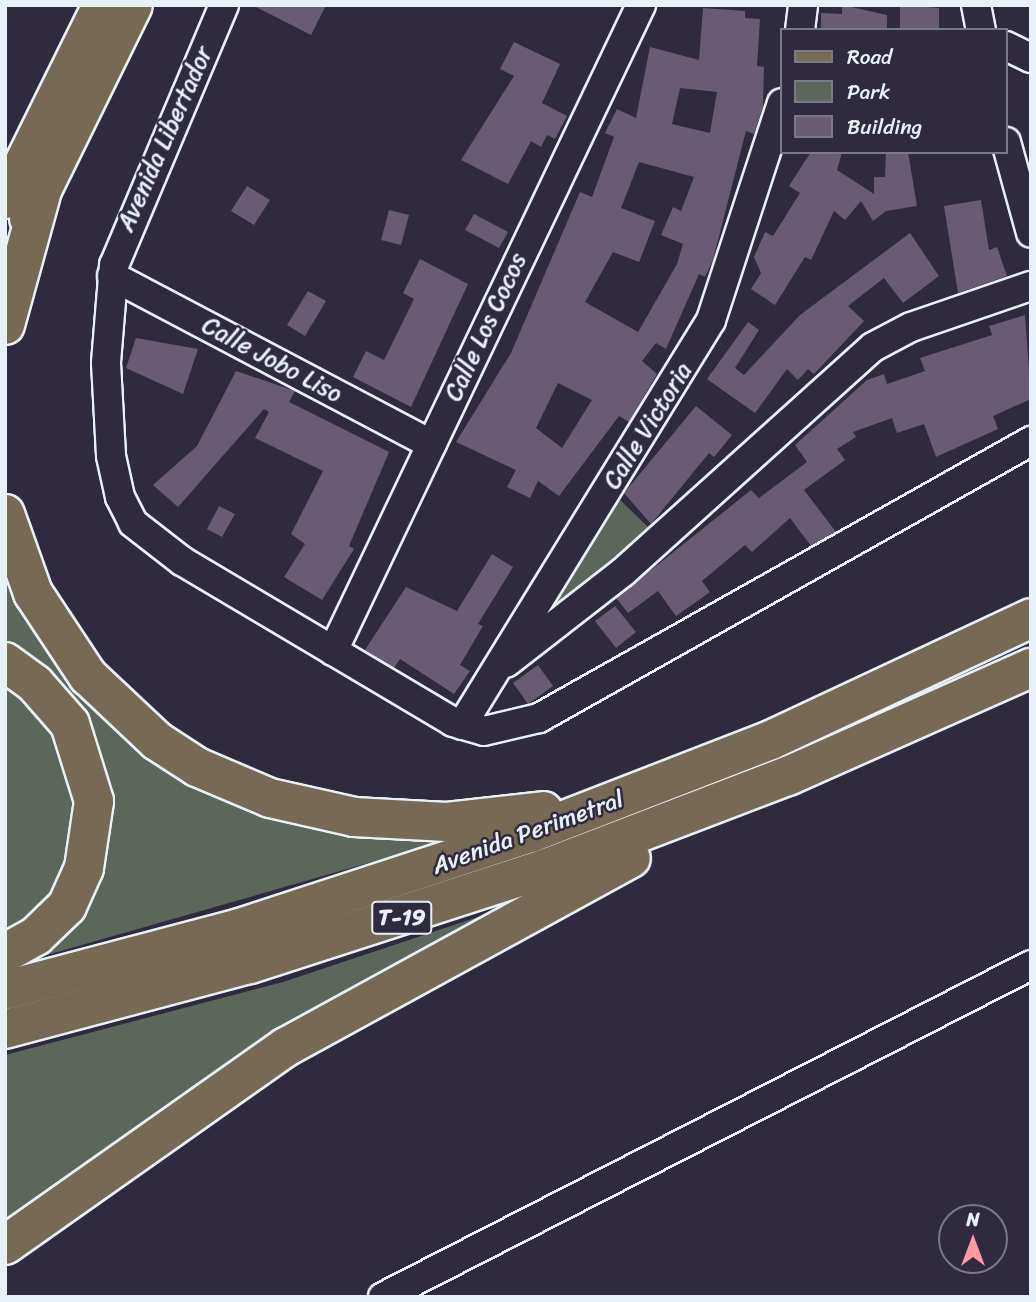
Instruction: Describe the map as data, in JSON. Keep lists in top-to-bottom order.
{
  "streets": {
    "highway": ["Avenida Perimetral", "T-19"],
    "street": [
      "Avenida Libertador",
      "Calle Los Cocos",
      "Calle Jobo Liso",
      "Calle Victoria"
    ]
  },
  "crossings": [
    ["Avenida Libertador", "Calle Los Cocos"],
    ["Avenida Libertador", "Calle Jobo Liso"],
    ["Avenida Libertador", "Calle Victoria"],
    ["Calle Los Cocos", "Calle Jobo Liso"]
  ],
  "legend": ["Road", "Park", "Building"],
  "north": "top"
}
